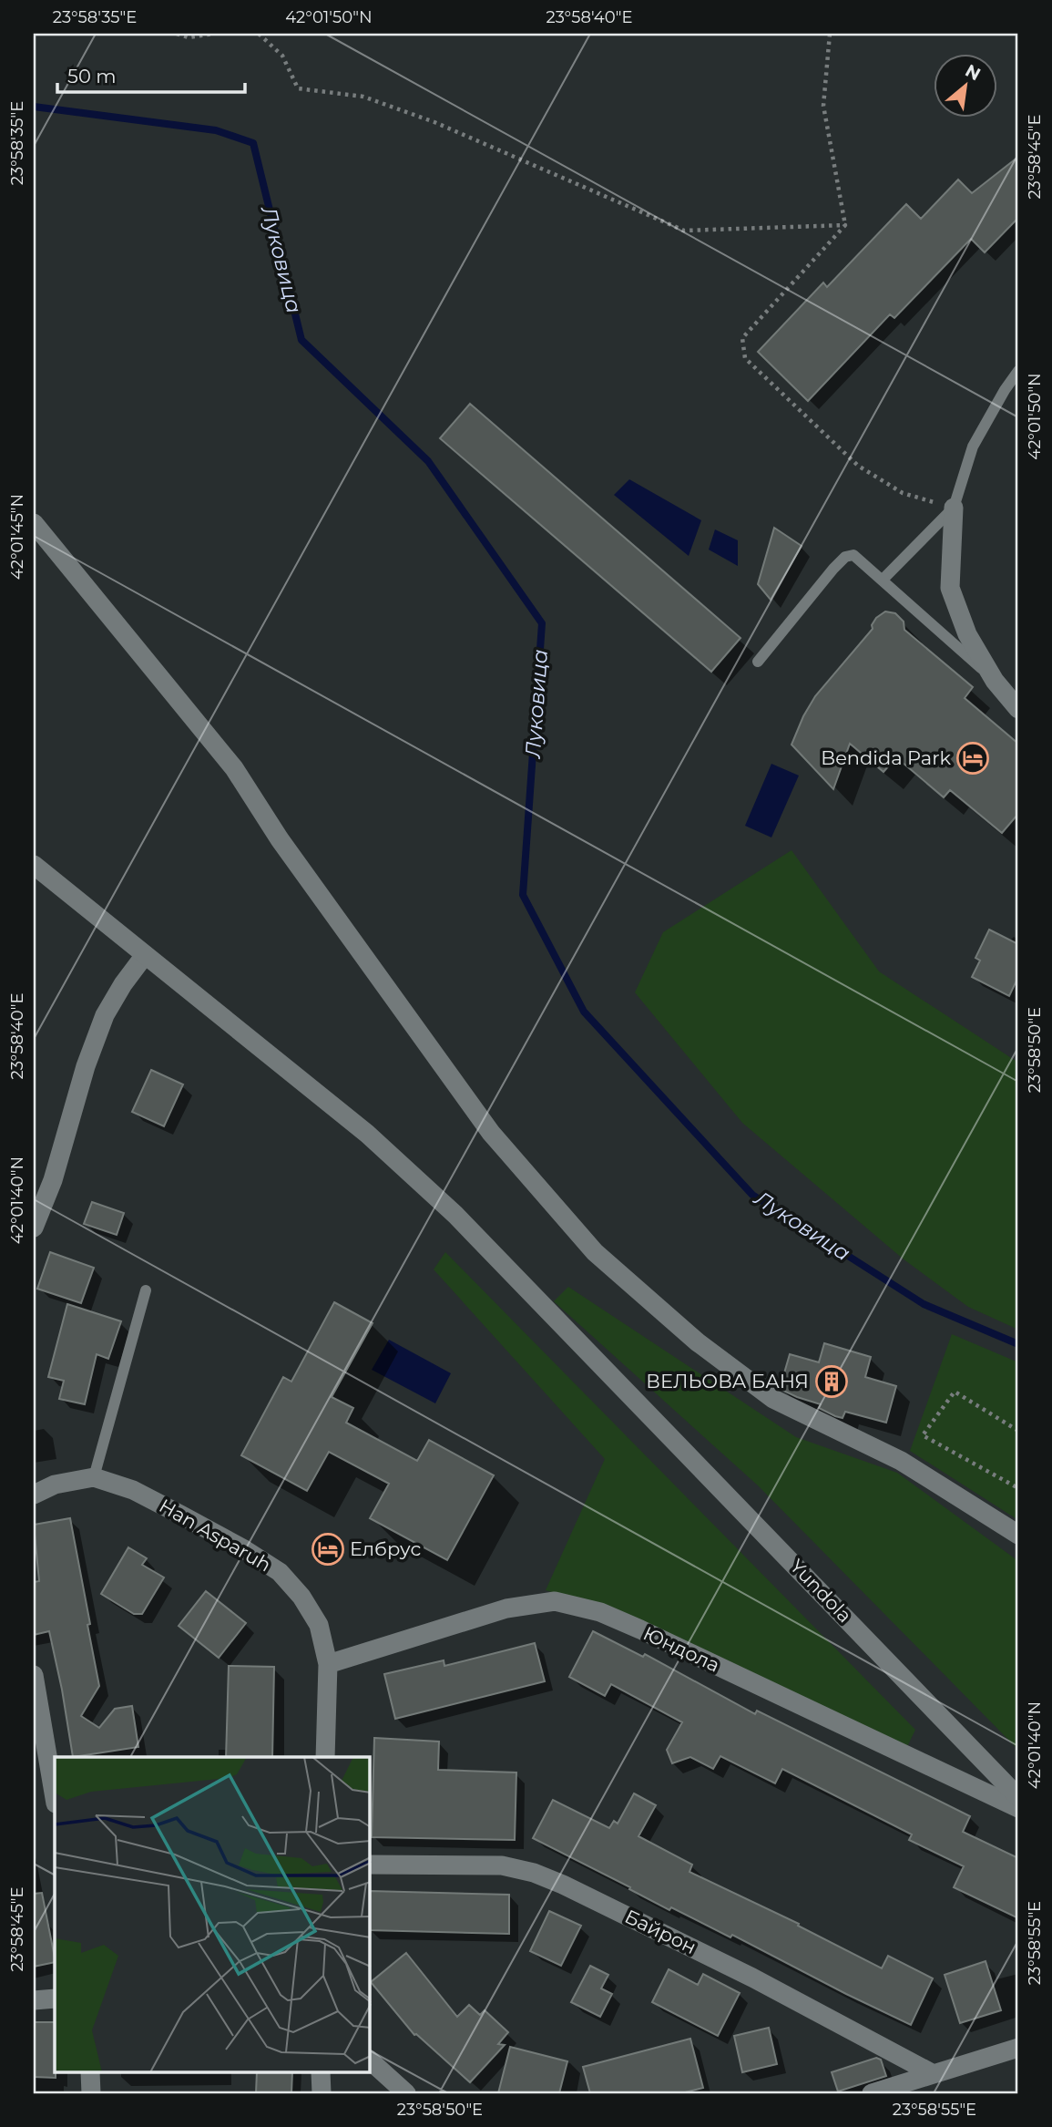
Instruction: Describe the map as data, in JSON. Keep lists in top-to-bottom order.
{
  "streets": {
    "street": [
      "Han Asparuh",
      "Yundola",
      "Юндола",
      "Байрон"
    ]
  },
  "crossings": [
    ["Han Asparuh", "Юндола"]
  ],
  "water": ["Луковица"],
  "places": {
    "hotel": ["Bendida Park", "Елбрус"],
    "building": ["ВЕЛЬОВА БАНЯ"]
  },
  "scale_bar": "50 m",
  "north": "top right",
  "coordinates": [
    "23°58'35\"E",
    "42°01'50\"N",
    "23°58'40\"E",
    "23°58'45\"E",
    "42°01'45\"N",
    "23°58'50\"E",
    "42°01'40\"N",
    "23°58'55\"E"
  ]
}
